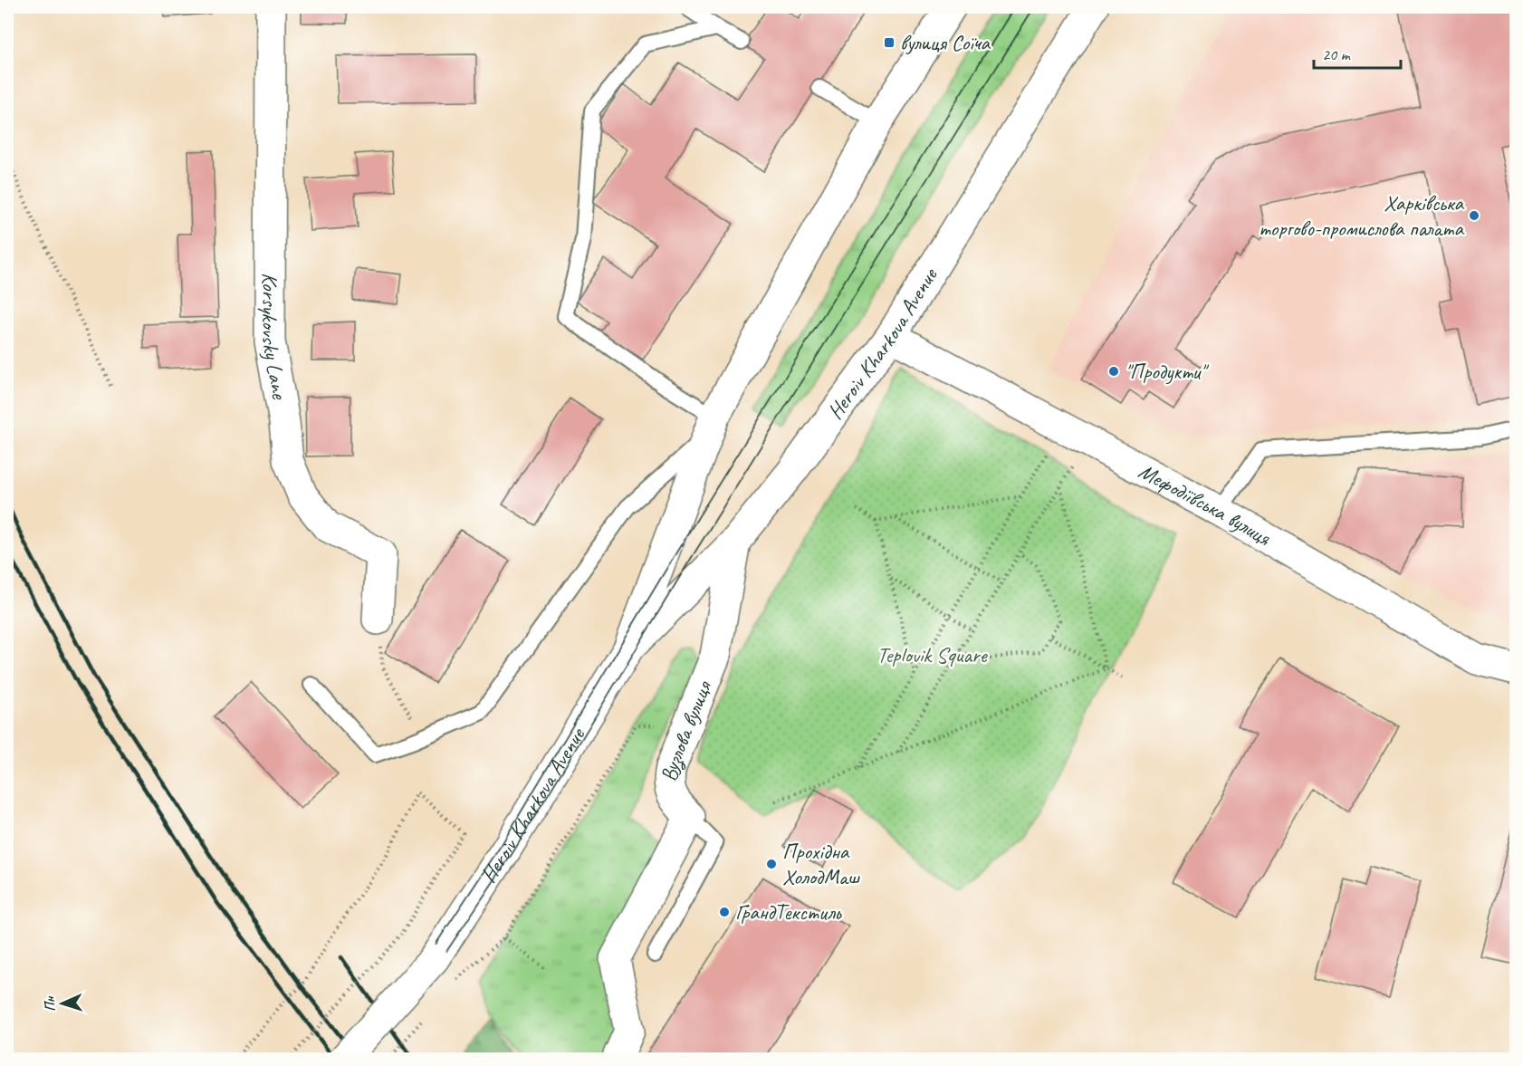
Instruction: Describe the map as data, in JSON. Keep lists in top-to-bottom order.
{
  "streets": {
    "main road": [
      "Korsykovsky Lane",
      "Heroiv Kharkova Avenue",
      "Мефодіївська вулиця",
      "Вузлова вулиця"
    ]
  },
  "crossings": [
    ["Heroiv Kharkova Avenue", "Мефодіївська вулиця"],
    ["Heroiv Kharkova Avenue", "Вузлова вулиця"]
  ],
  "parks": ["Teplovik Square"],
  "places": {
    "transit": ["вулиця Соїча"],
    "other": [
      "Харківська торгово-промислова палата",
      "\"Продукти\"",
      "Прохідна ХолодМаш",
      "ГрандТекстиль"
    ]
  },
  "scale_bar": "20 m",
  "north": "left"
}
